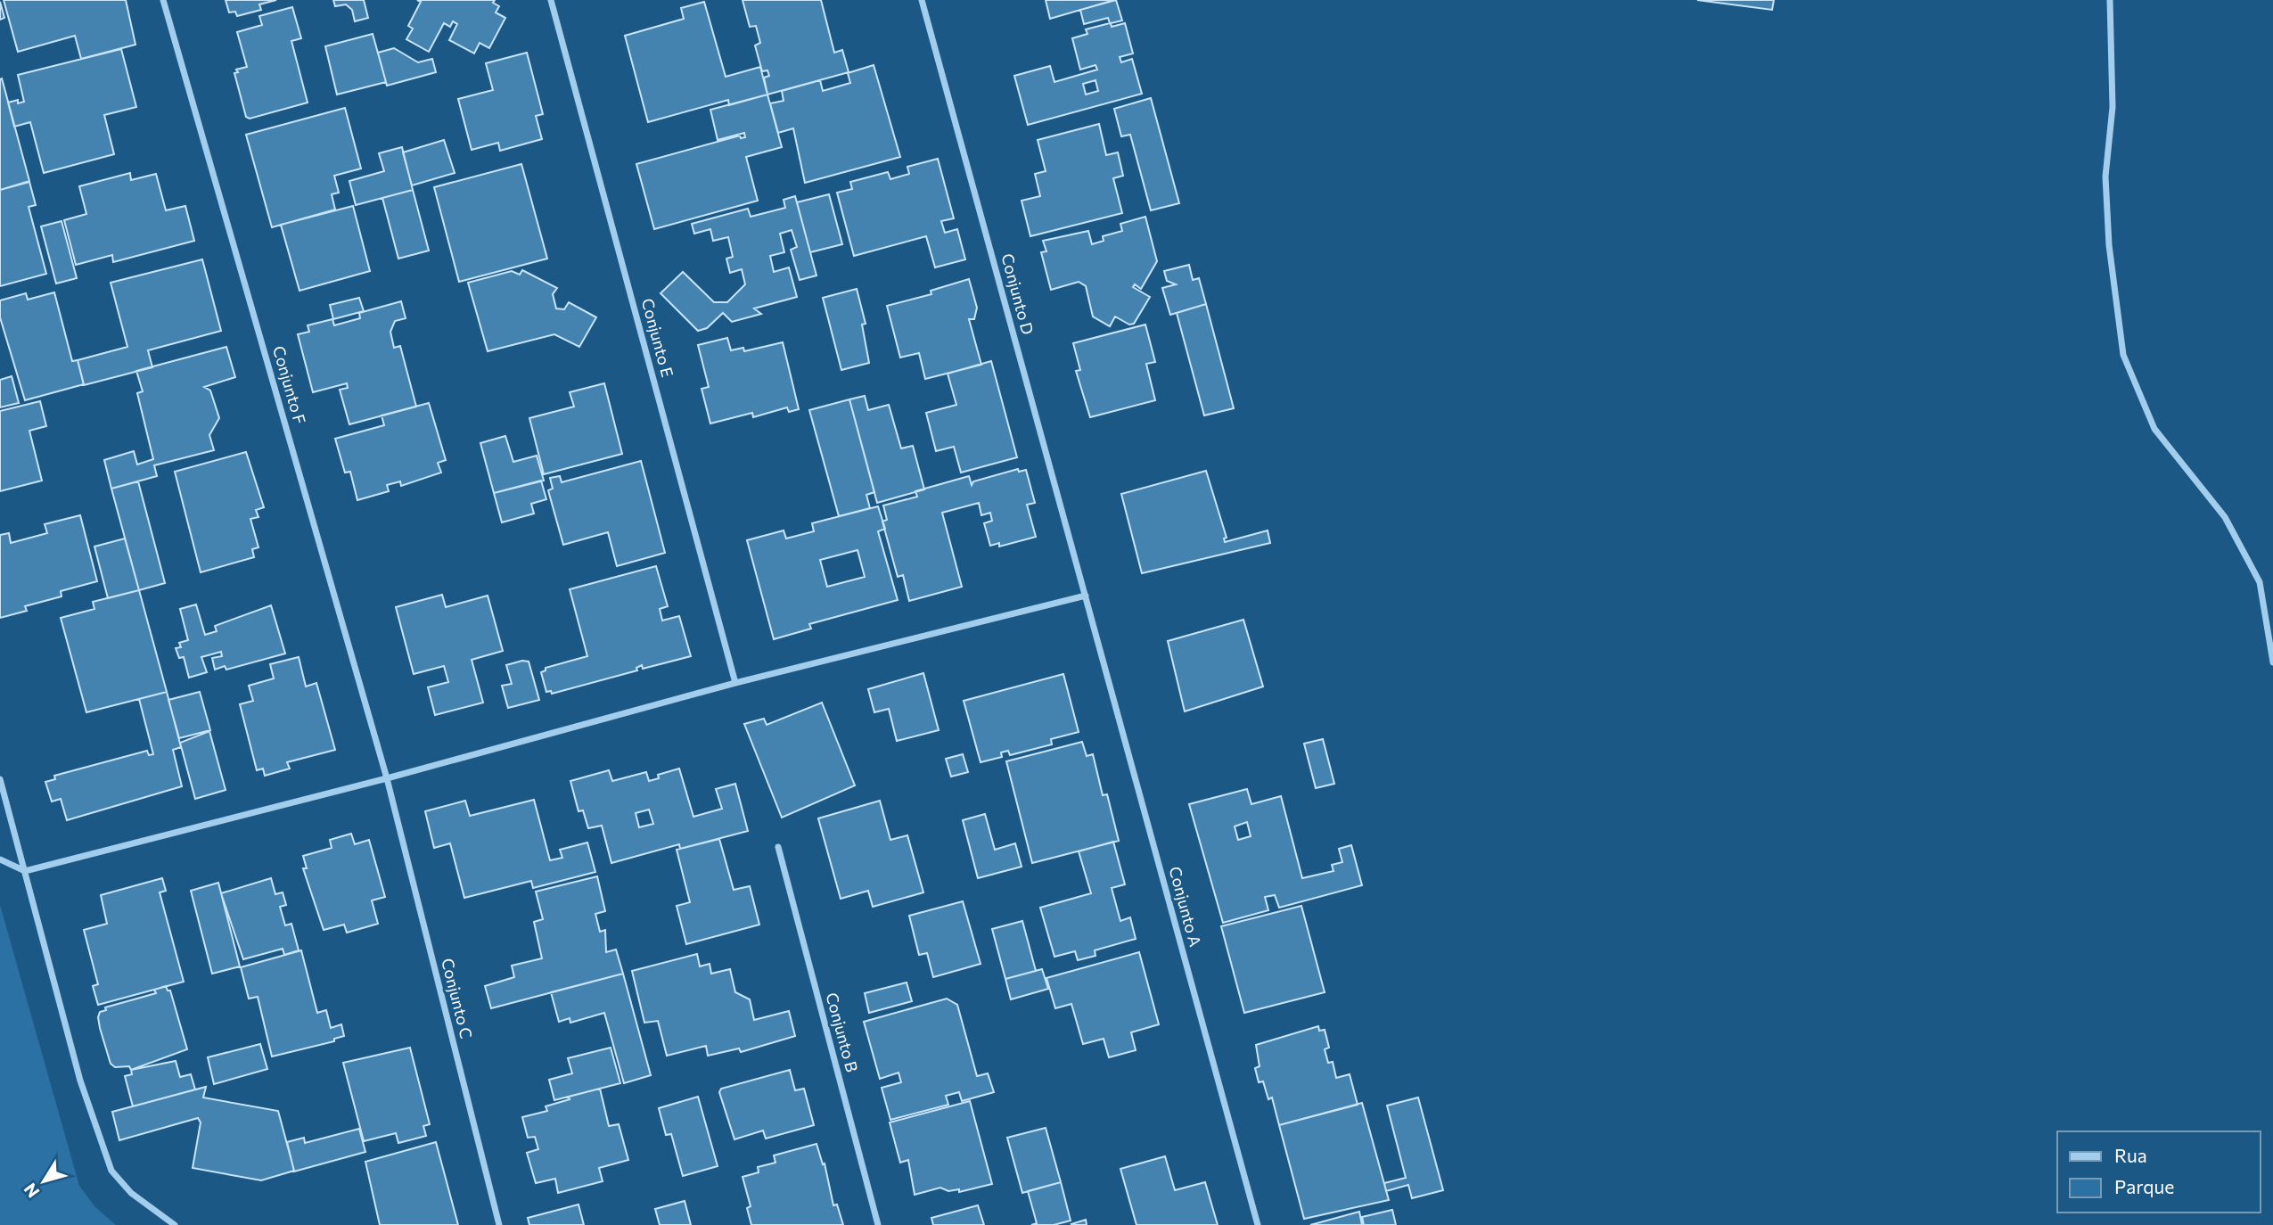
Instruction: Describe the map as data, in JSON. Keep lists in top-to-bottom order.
{
  "streets": {
    "street": [
      "Conjunto D",
      "Conjunto E",
      "Conjunto F",
      "Conjunto A",
      "Conjunto C",
      "Conjunto B"
    ]
  },
  "crossings": [
    ["Conjunto D", "Conjunto A"],
    ["Conjunto F", "Conjunto C"]
  ],
  "legend": ["Rua", "Parque"],
  "north": "bottom left"
}
